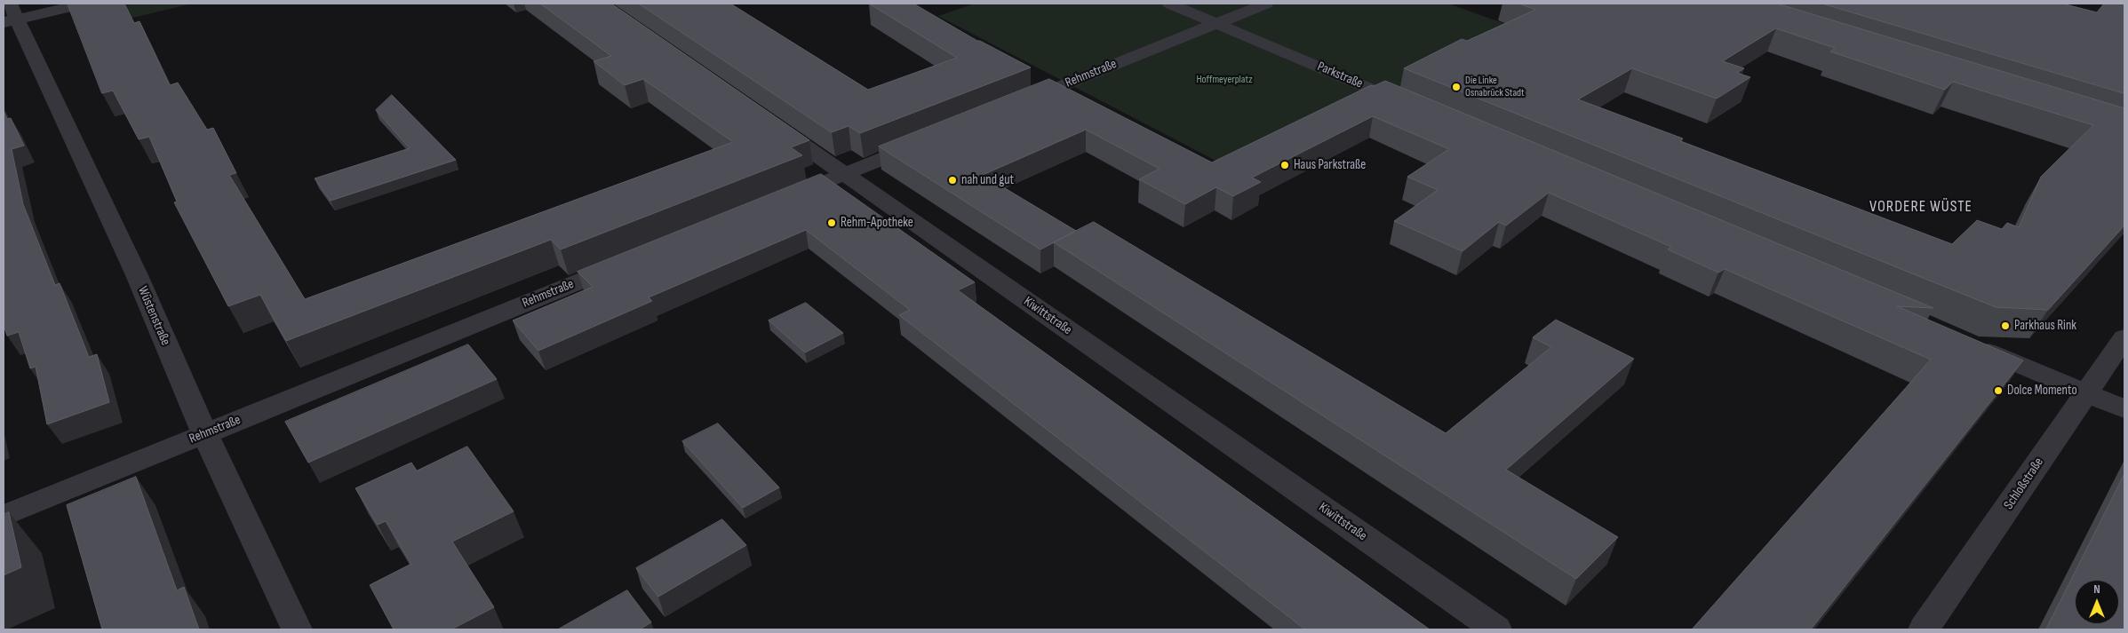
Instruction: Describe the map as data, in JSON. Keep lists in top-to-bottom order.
{
  "streets": {
    "street": [
      "Rehmstraße",
      "Parkstraße",
      "Wüstenstraße",
      "Kiwittstraße",
      "Schloßstraße"
    ]
  },
  "crossings": [
    ["Rehmstraße", "Parkstraße"],
    ["Rehmstraße", "Wüstenstraße"]
  ],
  "districts": ["VORDERE WÜSTE"],
  "parks": ["Hoffmeyerplatz"],
  "places": [
    "Die Linke Osnabrück Stadt",
    "Haus Parkstraße",
    "nah und gut",
    "Rehm-Apotheke",
    "Parkhaus Rink",
    "Dolce Momento"
  ],
  "north": "top"
}
